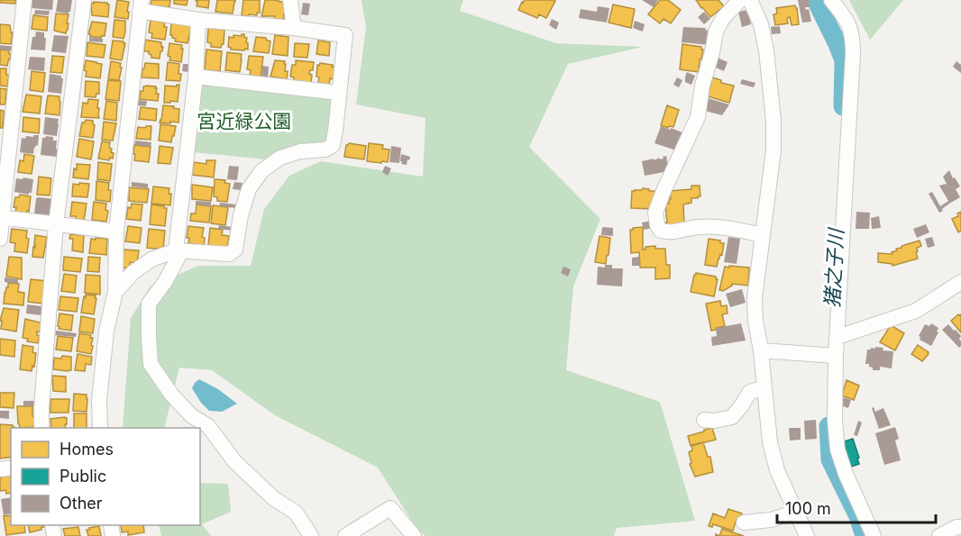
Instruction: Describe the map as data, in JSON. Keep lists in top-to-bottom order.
{
  "water": ["猪之子川"],
  "parks": ["宮近緑公園"],
  "legend": ["Homes", "Public", "Other"],
  "scale_bar": "100 m"
}
